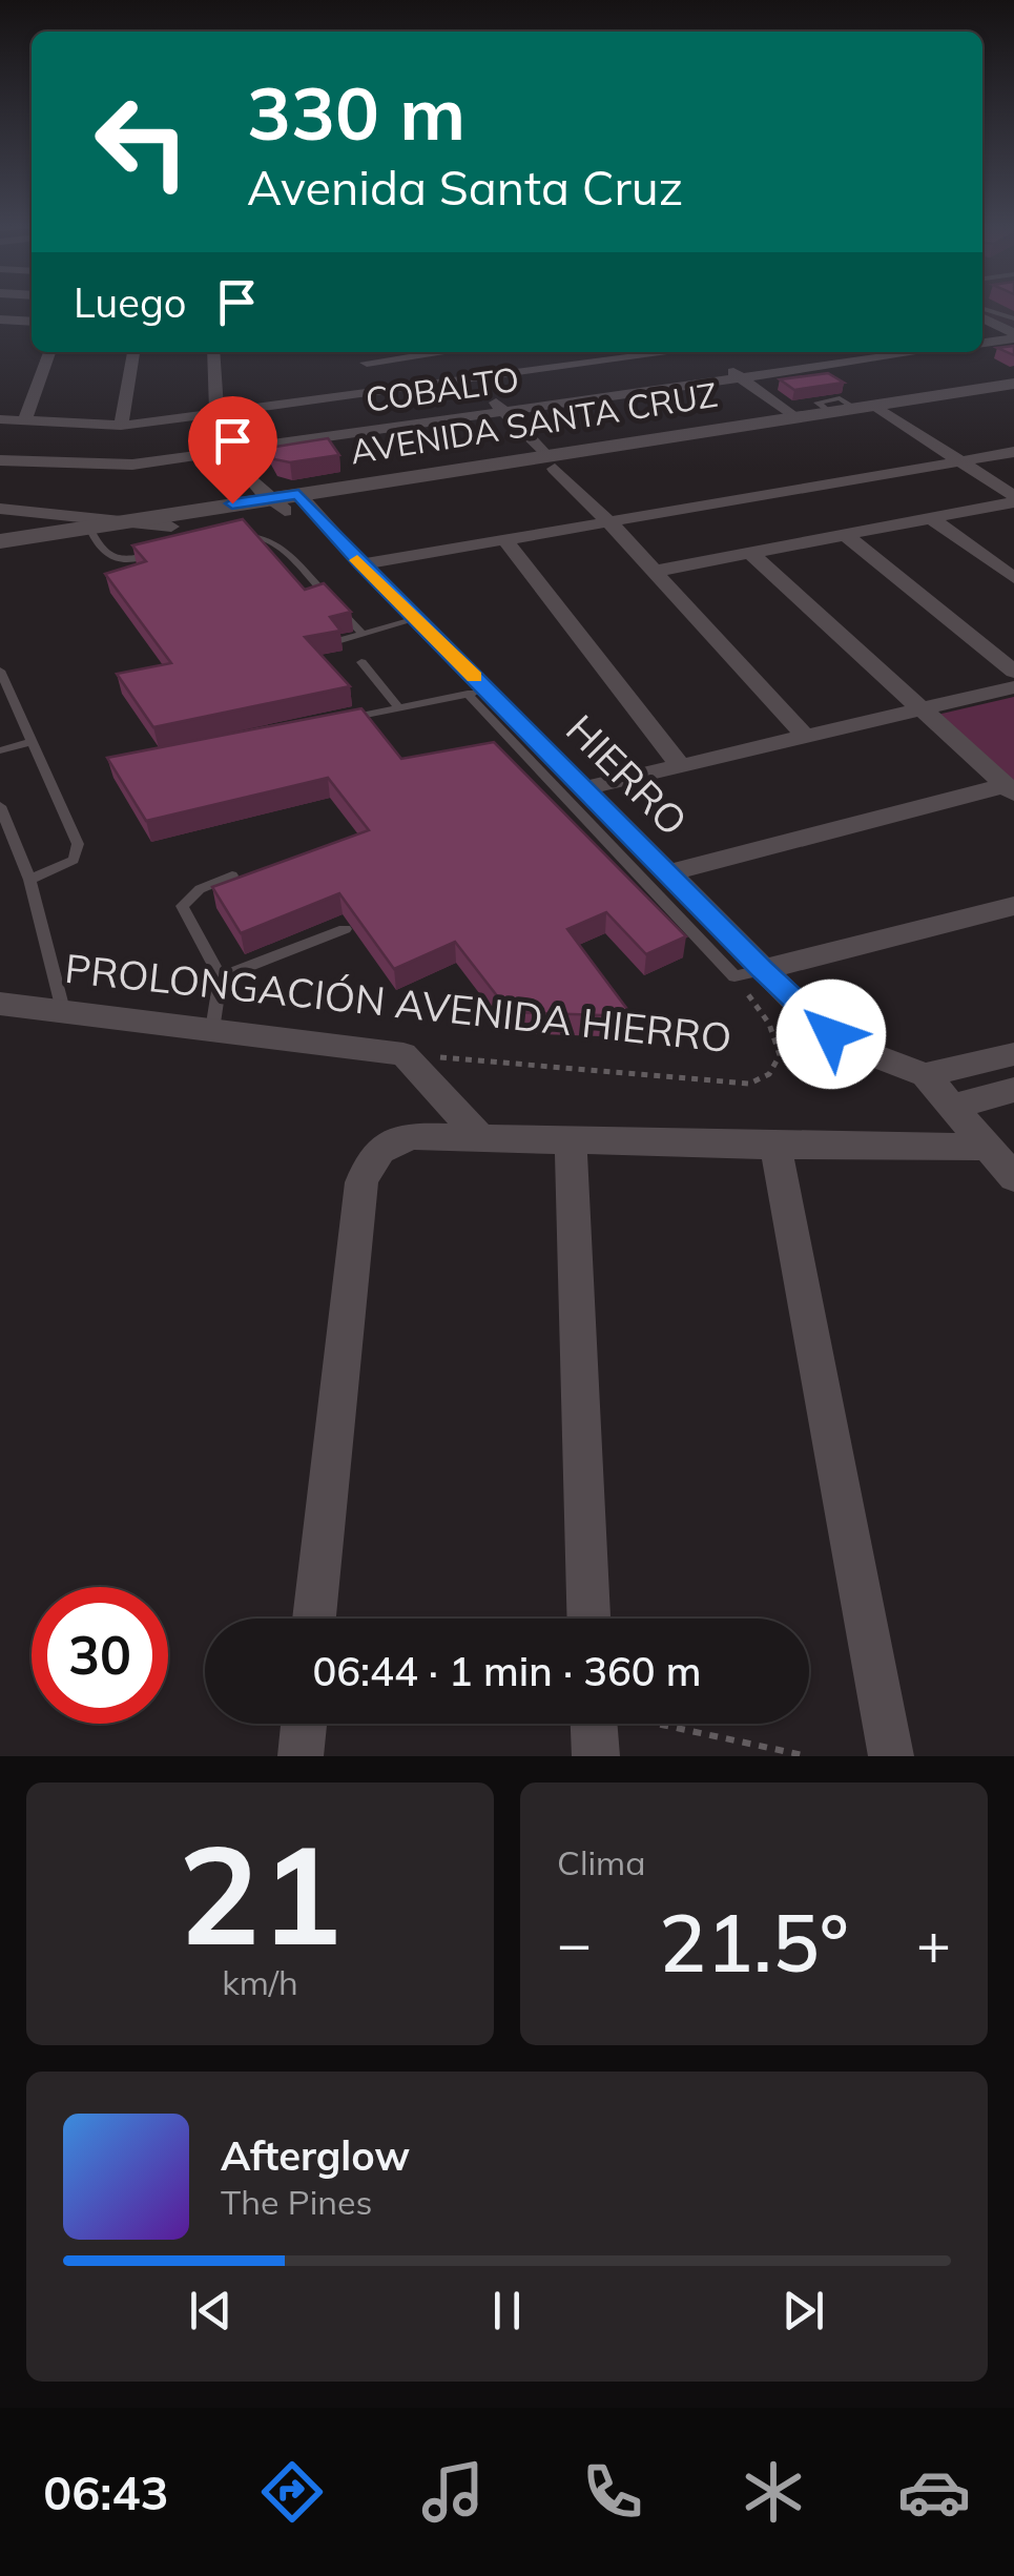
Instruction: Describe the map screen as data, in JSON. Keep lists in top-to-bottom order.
{
  "streets": {
    "street": [
      "COBALTO",
      "AVENIDA SANTA CRUZ",
      "HIERRO",
      "PROLONGACIÓN AVENIDA HIERRO"
    ]
  },
  "crossings": [
    ["COBALTO", "HIERRO"],
    ["AVENIDA SANTA CRUZ", "HIERRO"],
    ["HIERRO", "PROLONGACIÓN AVENIDA HIERRO"]
  ],
  "page": {
    "turn": ["330 m", "Avenida Santa Cruz"],
    "then": "Luego",
    "limit": "30",
    "trip": "06:44 · 1 min · 360 m",
    "tile": [
      ["21", "km/h"],
      "Clima"
    ],
    "heat": ["−", "21.5°", "+"],
    "song": ["Afterglow", "The Pines"],
    "tabs": "06:43"
  }
}
